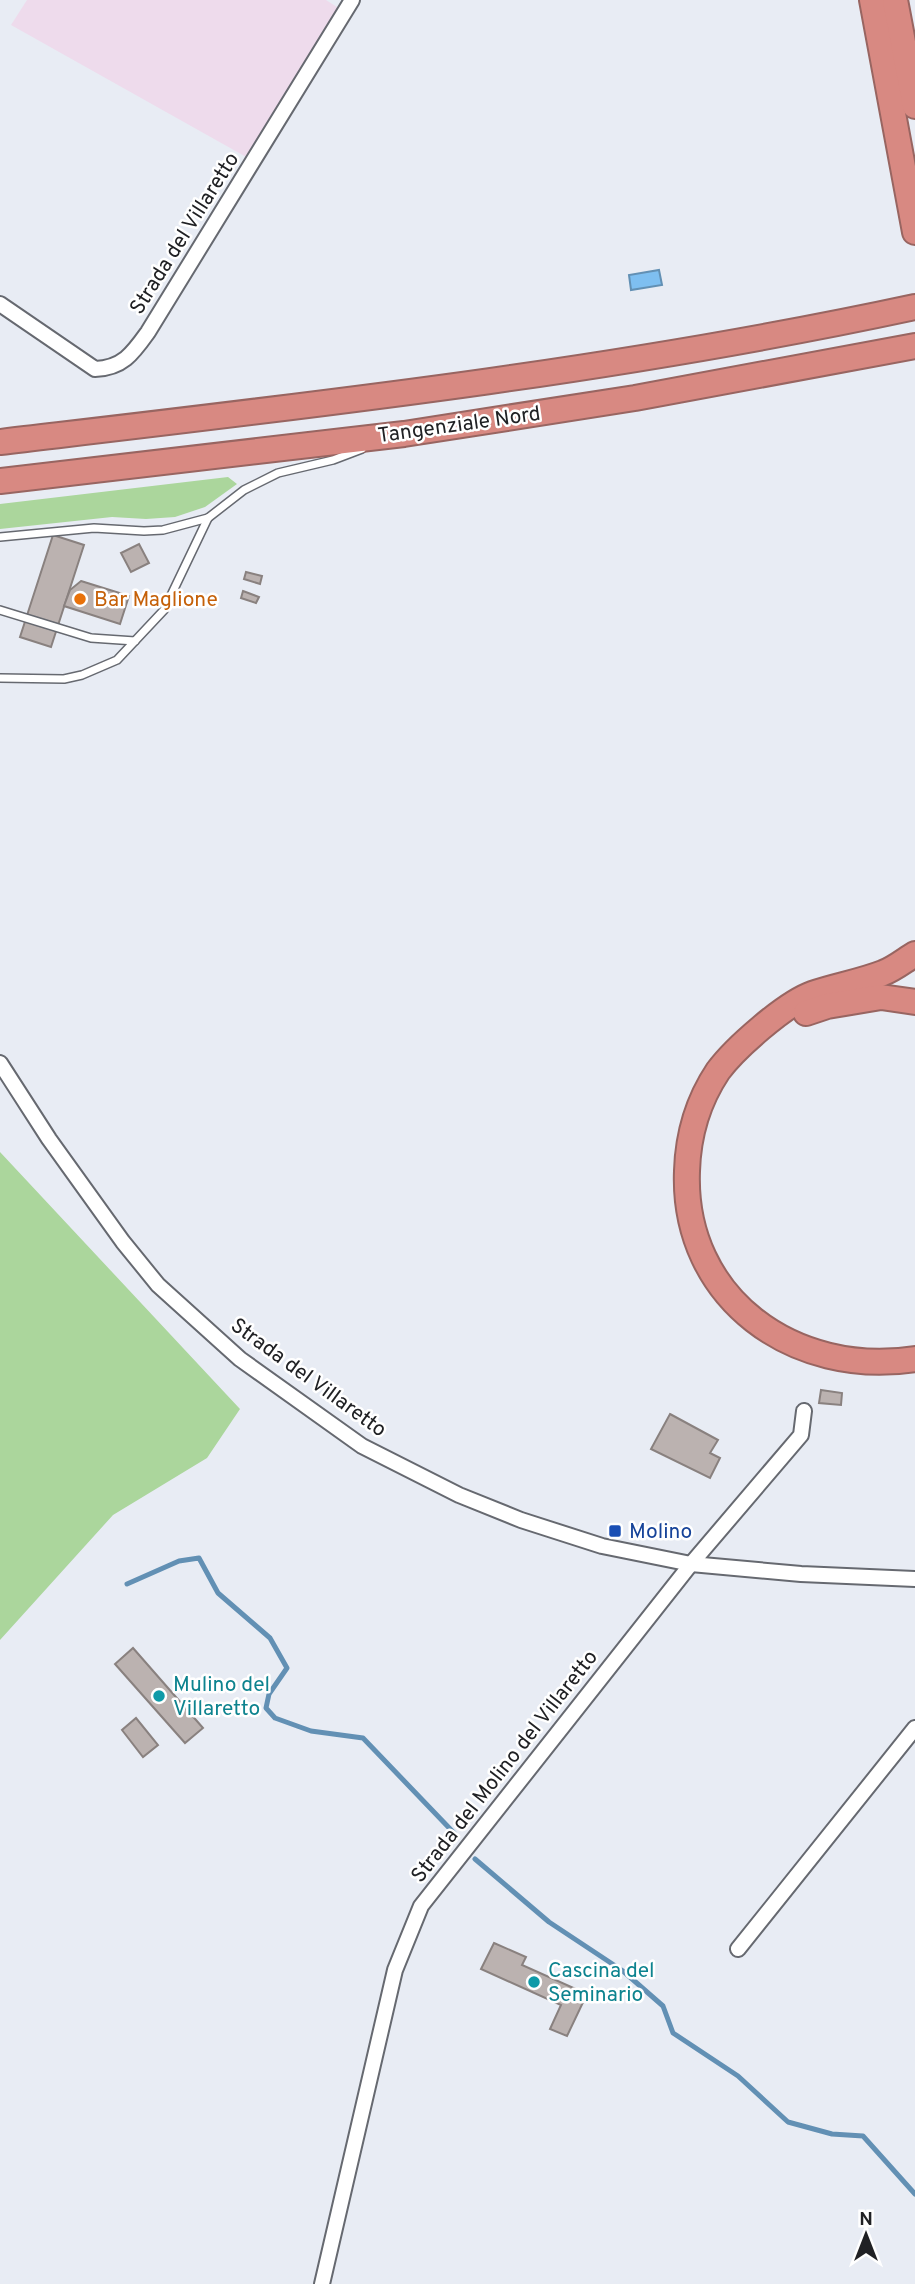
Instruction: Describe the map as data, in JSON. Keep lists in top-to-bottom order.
{
  "streets": {
    "highway": ["Tangenziale Nord"],
    "street": ["Strada del Villaretto", "Strada del Molino del Villaretto"]
  },
  "crossings": [
    ["Strada del Villaretto", "Strada del Molino del Villaretto"]
  ],
  "places": {
    "other": ["Bar Maglione", "Mulino del Villaretto", "Cascina del Seminario"],
    "transit": ["Molino"]
  },
  "north": "top"
}
